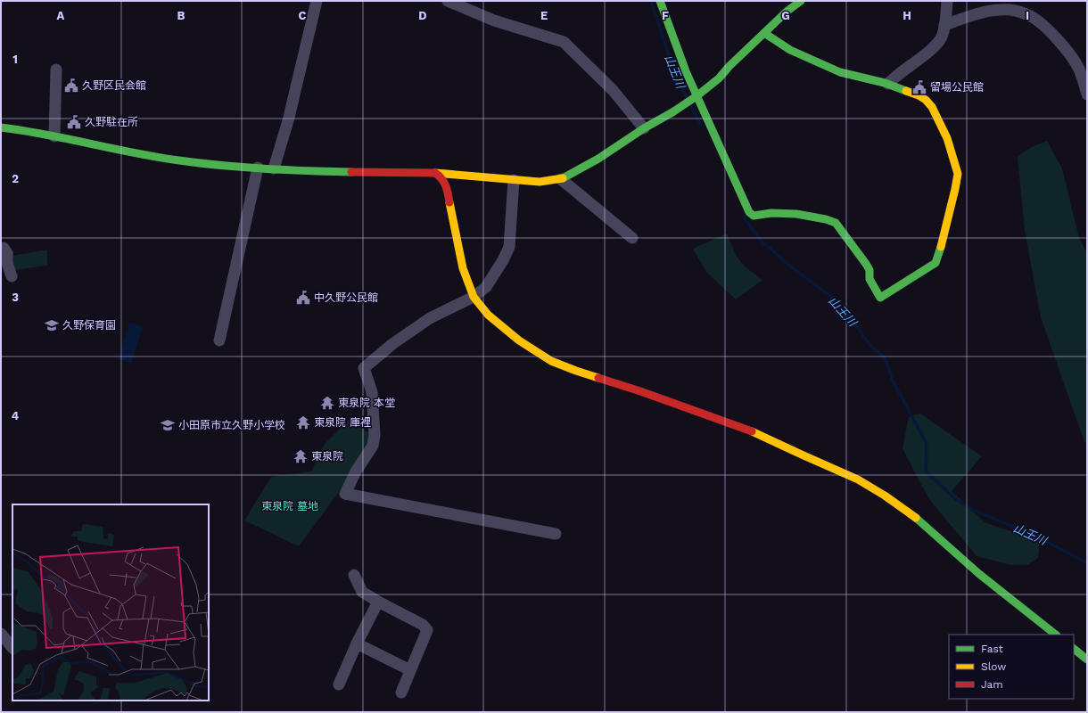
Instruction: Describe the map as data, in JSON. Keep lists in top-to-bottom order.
{
  "water": ["山王川"],
  "parks": ["東泉院 墓地"],
  "places": {
    "public building": [
      "久野区民会館",
      "留場公民館",
      "久野駐在所",
      "中久野公民館"
    ],
    "school or university": ["久野保育園", "小田原市立久野小学校"],
    "temple": ["東泉院 本堂", "東泉院 庫裡", "東泉院"]
  },
  "legend": ["Fast", "Slow", "Jam"],
  "grid": {
    "columns": [
      "A",
      "B",
      "C",
      "D",
      "E",
      "F",
      "G",
      "H",
      "I"
    ],
    "rows": [
      "1",
      "2",
      "3",
      "4"
    ]
  }
}
